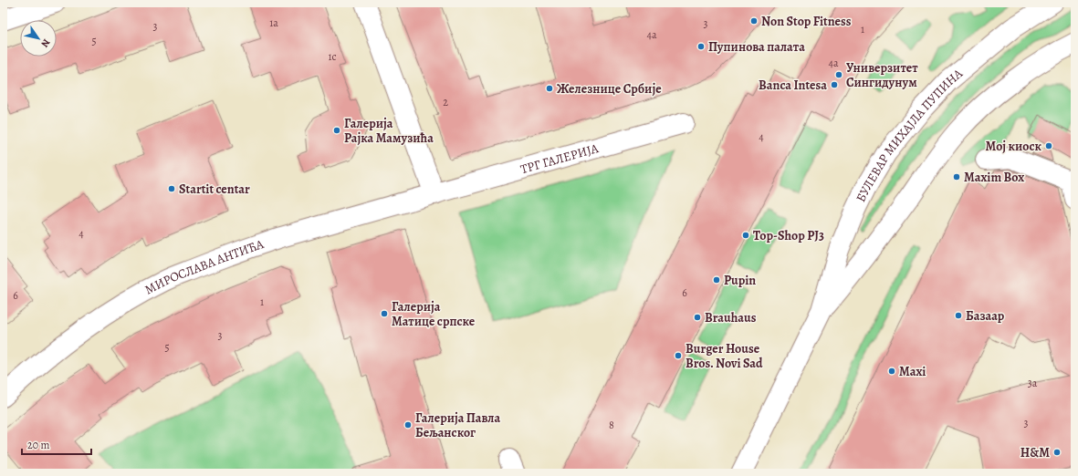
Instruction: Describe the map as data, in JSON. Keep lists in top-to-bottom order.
{
  "streets": {
    "street": ["БУЛЕВАР МИХАЈЛА ПУПИНА", "ТРГ ГАЛЕРИЈА", "МИРОСЛАВА АНТИЋА"]
  },
  "crossings": [
    ["ТРГ ГАЛЕРИЈА", "МИРОСЛАВА АНТИЋА"]
  ],
  "places": [
    "Non Stop Fitness",
    "Пупинова палата",
    "Универзитет Сингидунум",
    "Banca Intesa",
    "Железнице Србије",
    "Галерија Рајка Мамузића",
    "Мој киоск",
    "Maxim Box",
    "Startit centar",
    "Top-Shop PJ3",
    "Pupin",
    "Галерија Матице српске",
    "Базаар",
    "Brauhaus",
    "Burger House Bros. Novi Sad",
    "Maxi",
    "Галерија Павла Бељанског",
    "H&M"
  ],
  "house_numbers": [
    "1a",
    "3",
    "3",
    "1",
    "4a",
    "5",
    "1c",
    "4a",
    "2",
    "4",
    "4",
    "6",
    "6",
    "1",
    "3",
    "5",
    "3a",
    "3",
    "8"
  ],
  "scale_bar": "20 m",
  "north": "bottom right"
}
